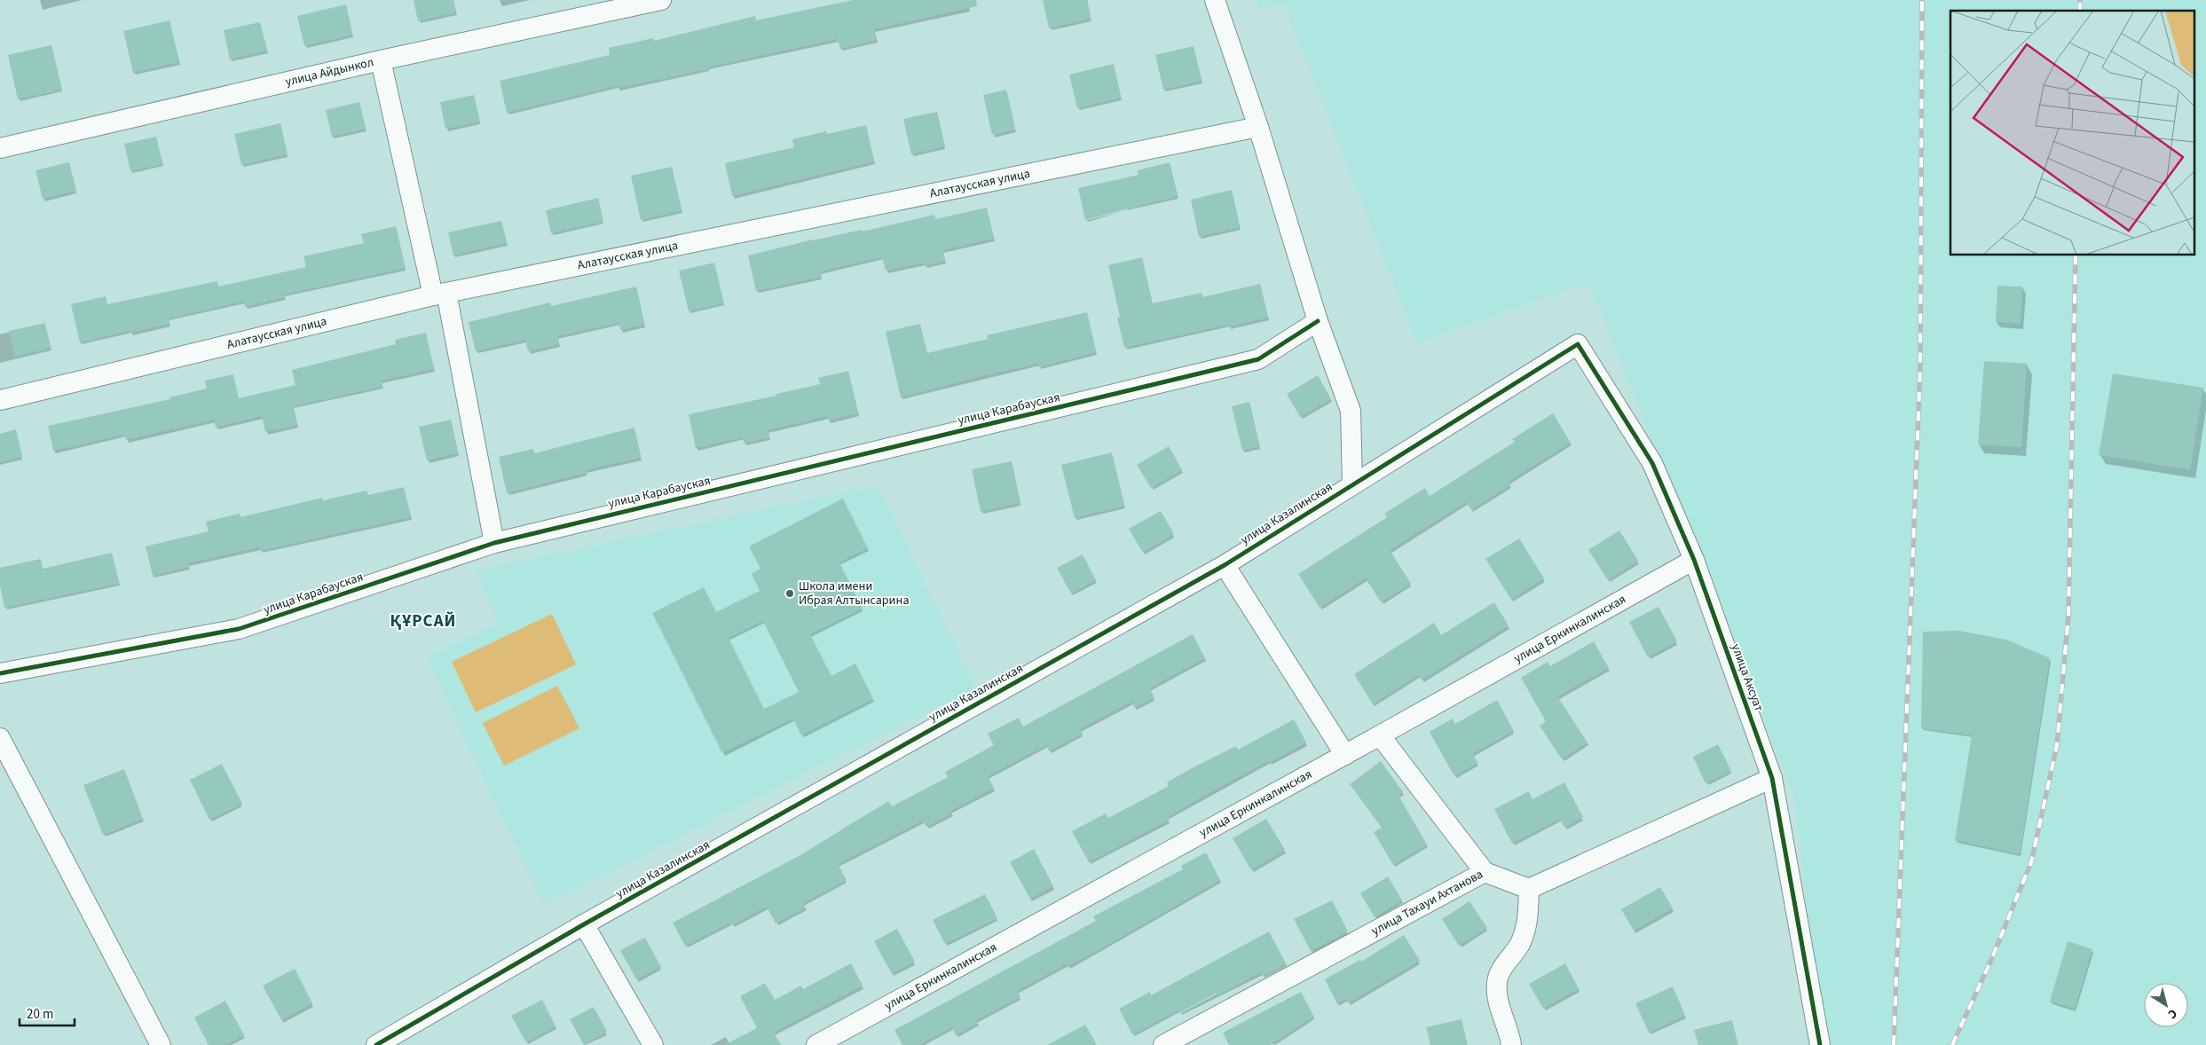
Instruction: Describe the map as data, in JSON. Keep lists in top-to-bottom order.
{
  "streets": {
    "street": [
      "улица Айдынкол",
      "Алатаусская улица",
      "улица Карабауская",
      "улица Казалинская",
      "улица Еркинкалинская",
      "улица Аксуат",
      "улица Тахауи Ахтанова"
    ]
  },
  "crossings": [
    ["улица Казалинская", "улица Аксуат"],
    ["улица Еркинкалинская", "улица Аксуат"]
  ],
  "districts": ["ҚҰРСАЙ"],
  "places": ["Школа имени Ибрая Алтынсарина"],
  "scale_bar": "20 m",
  "north": "bottom right"
}
